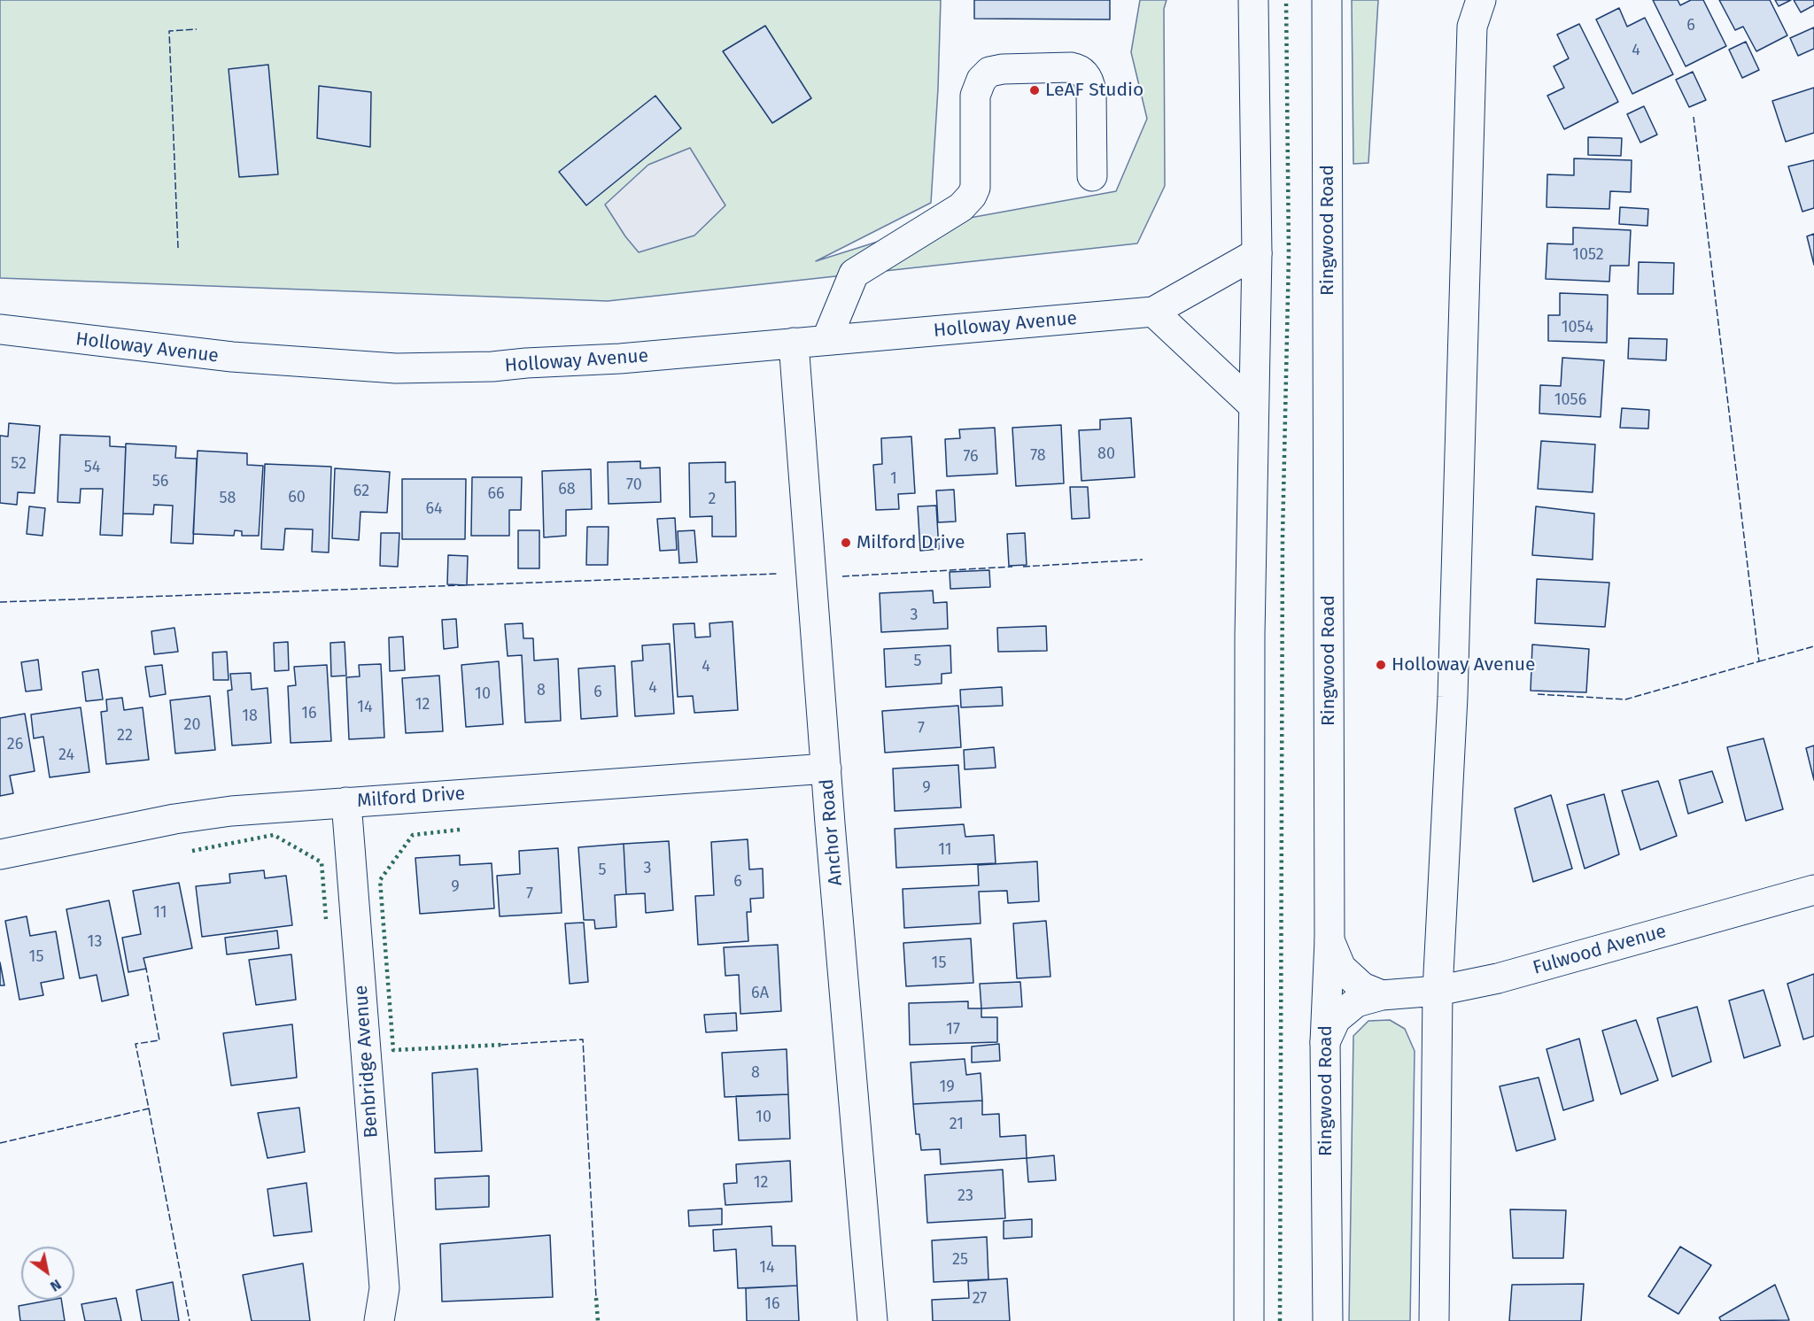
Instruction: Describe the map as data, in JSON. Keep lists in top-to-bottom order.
{
  "streets": {
    "main road": [
      "Ringwood Road",
      "Holloway Avenue",
      "Milford Drive",
      "Anchor Road",
      "Fulwood Avenue",
      "Benbridge Avenue"
    ]
  },
  "crossings": [
    ["Ringwood Road", "Fulwood Avenue"],
    ["Holloway Avenue", "Anchor Road"],
    ["Milford Drive", "Anchor Road"],
    ["Milford Drive", "Benbridge Avenue"]
  ],
  "places": ["LeAF Studio", "Milford Drive", "Holloway Avenue"],
  "house_numbers": [
    "6",
    "4",
    "1052",
    "1054",
    "1056",
    "80",
    "78",
    "76",
    "52",
    "54",
    "1",
    "56",
    "70",
    "68",
    "62",
    "66",
    "60",
    "58",
    "2",
    "64",
    "3",
    "5",
    "4",
    "4",
    "8",
    "6",
    "10",
    "12",
    "14",
    "16",
    "18",
    "20",
    "7",
    "22",
    "26",
    "24",
    "9",
    "11",
    "3",
    "5",
    "6",
    "9",
    "7",
    "11",
    "13",
    "15",
    "15",
    "6A",
    "17",
    "8",
    "19",
    "10",
    "21",
    "12",
    "23",
    "25",
    "14",
    "27",
    "16"
  ],
  "north": "bottom right"
}
